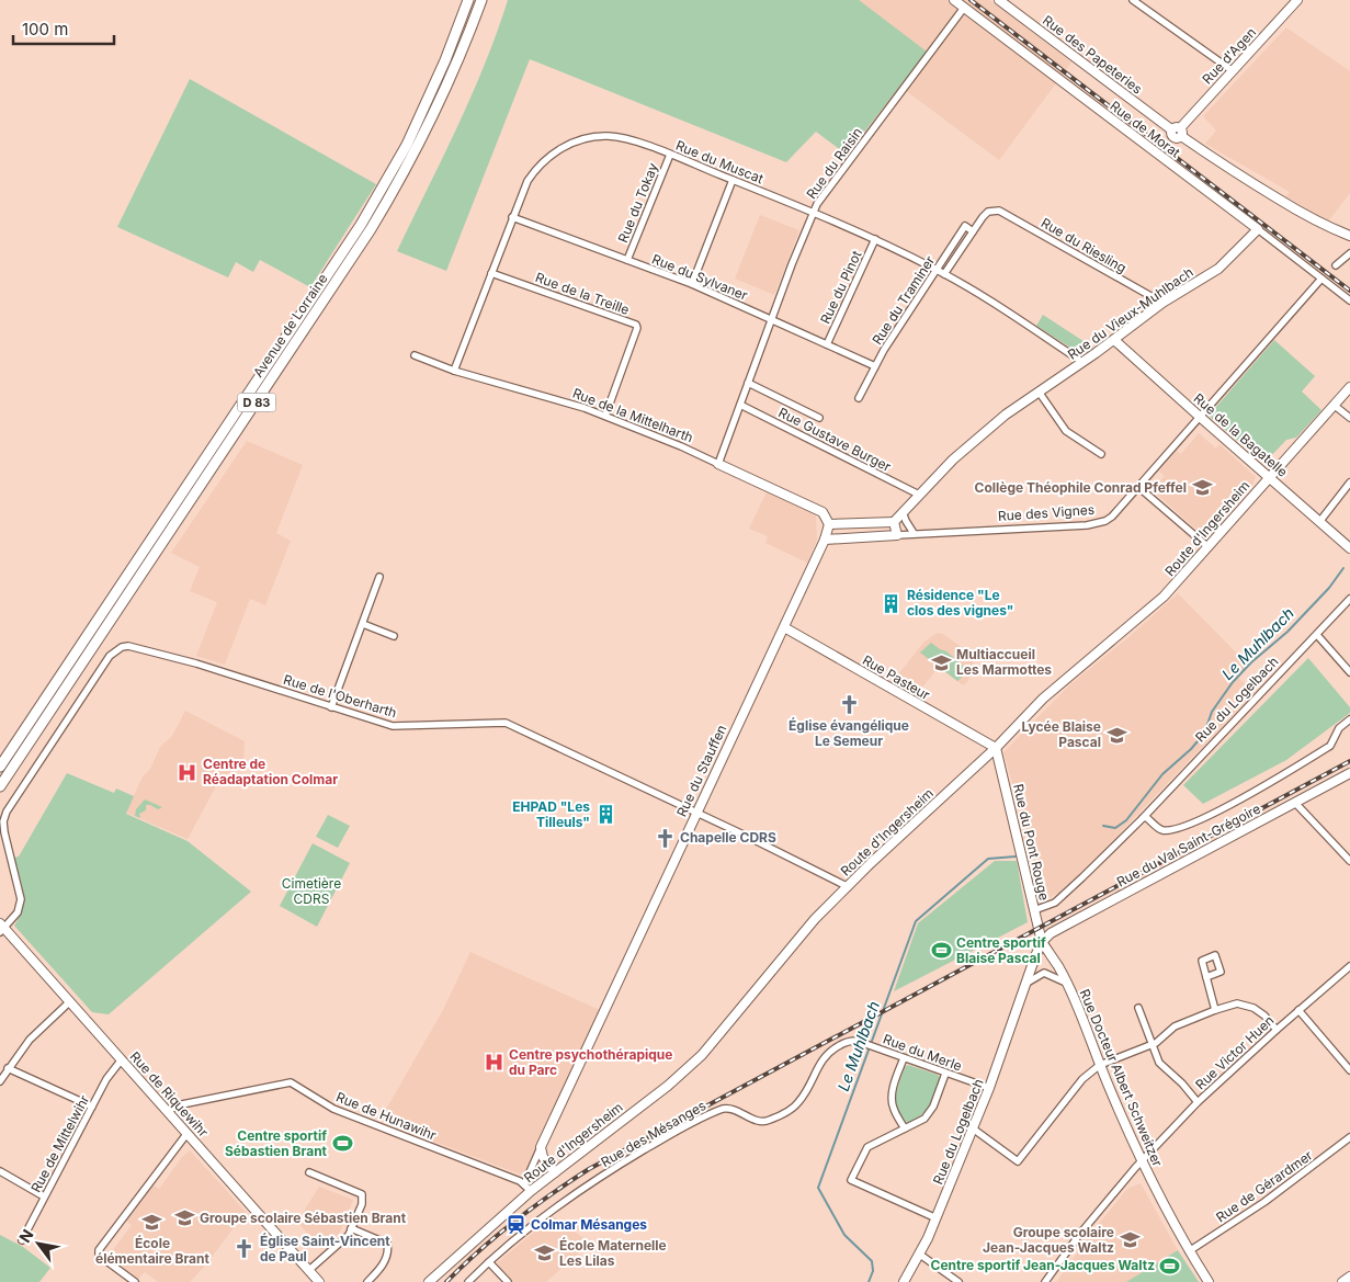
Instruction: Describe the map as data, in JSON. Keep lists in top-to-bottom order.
{
  "streets": {
    "main road": ["Avenue de Lorraine", "D 83"],
    "street": [
      "Rue des Papeteries",
      "Rue d'Agen",
      "Rue de Morat",
      "Rue du Muscat",
      "Rue du Raisin",
      "Rue du Tokay",
      "Rue du Riesling",
      "Rue du Sylvaner",
      "Rue du Pinot",
      "Rue de la Treille",
      "Rue du Traminer",
      "Rue du Vieux-Muhlbach",
      "Rue de la Mittelharth",
      "Rue de la Bagatelle",
      "Rue Gustave Burger",
      "Rue des Vignes",
      "Route d'Ingersheim",
      "Rue Pasteur",
      "Rue de l'Oberharth",
      "Rue du Logelbach",
      "Rue du Stauffen",
      "Rue du Pont Rouge",
      "Rue du Val Saint-Grégoire",
      "Rue du Merle",
      "Rue Victor Huen",
      "Rue Docteur Albert Schweitzer",
      "Rue de Riquewihr",
      "Rue de Hunawihr",
      "Rue des Mésanges",
      "Rue de Mittelwihr",
      "Rue de Gérardmer"
    ]
  },
  "crossings": [
    ["Rue des Papeteries", "Rue d'Agen"],
    ["Rue de Morat", "Rue du Raisin"],
    ["Rue de Morat", "Rue du Vieux-Muhlbach"],
    ["Rue de Morat", "Rue des Vignes"],
    ["Rue du Muscat", "Rue du Raisin"],
    ["Rue du Muscat", "Rue du Tokay"],
    ["Rue du Muscat", "Rue du Sylvaner"],
    ["Rue du Muscat", "Rue du Pinot"],
    ["Rue du Muscat", "Rue de la Treille"],
    ["Rue du Muscat", "Rue du Traminer"],
    ["Rue du Muscat", "Rue du Vieux-Muhlbach"],
    ["Rue du Muscat", "Rue de la Mittelharth"],
    ["Rue du Raisin", "Rue du Sylvaner"],
    ["Rue du Raisin", "Rue de la Mittelharth"],
    ["Rue du Raisin", "Rue Gustave Burger"],
    ["Rue du Tokay", "Rue du Sylvaner"],
    ["Rue du Riesling", "Rue du Traminer"],
    ["Rue du Riesling", "Rue du Vieux-Muhlbach"],
    ["Rue du Sylvaner", "Rue du Pinot"],
    ["Rue du Sylvaner", "Rue du Traminer"],
    ["Rue de la Treille", "Rue de la Mittelharth"],
    ["Rue du Vieux-Muhlbach", "Rue de la Bagatelle"],
    ["Rue du Vieux-Muhlbach", "Rue Gustave Burger"],
    ["Rue de la Mittelharth", "Rue du Stauffen"],
    ["Rue de la Bagatelle", "Rue des Vignes"],
    ["Rue de la Bagatelle", "Route d'Ingersheim"],
    ["Rue des Vignes", "Rue du Stauffen"],
    ["Route d'Ingersheim", "Rue Pasteur"],
    ["Route d'Ingersheim", "Rue de l'Oberharth"],
    ["Route d'Ingersheim", "Rue du Stauffen"],
    ["Route d'Ingersheim", "Rue du Pont Rouge"],
    ["Route d'Ingersheim", "Rue de Hunawihr"],
    ["Rue Pasteur", "Rue du Stauffen"],
    ["Rue Pasteur", "Rue du Pont Rouge"],
    ["Rue de l'Oberharth", "Rue du Stauffen"],
    ["Rue de l'Oberharth", "Rue de Riquewihr"],
    ["Rue du Logelbach", "Rue du Pont Rouge"],
    ["Rue du Logelbach", "Rue du Val Saint-Grégoire"],
    ["Rue du Logelbach", "Rue du Merle"],
    ["Rue du Logelbach", "Rue Docteur Albert Schweitzer"],
    ["Rue du Stauffen", "Rue de Hunawihr"],
    ["Rue du Pont Rouge", "Rue du Val Saint-Grégoire"],
    ["Rue du Pont Rouge", "Rue Docteur Albert Schweitzer"],
    ["Rue du Val Saint-Grégoire", "Rue Docteur Albert Schweitzer"],
    ["Rue du Merle", "Rue des Mésanges"],
    ["Rue Victor Huen", "Rue Docteur Albert Schweitzer"],
    ["Rue Docteur Albert Schweitzer", "Rue de Gérardmer"],
    ["Rue de Riquewihr", "Rue de Hunawihr"],
    ["Rue de Riquewihr", "Rue de Mittelwihr"]
  ],
  "water": ["Le Muhlbach"],
  "parks": ["Cimetière CDRS"],
  "places": {
    "school or university": [
      "Collège Théophile Conrad Pfeffel",
      "Multiaccueil Les Marmottes",
      "Lycée Blaise Pascal",
      "Groupe scolaire Sébastien Brant",
      "École élémentaire Brant",
      "Groupe scolaire Jean-Jacques Waltz",
      "École Maternelle Les Lilas"
    ],
    "building": ["Résidence \"Le clos des vignes\"", "EHPAD \"Les Tilleuls\""],
    "church": ["Église évangélique Le Semeur", "Chapelle CDRS", "Église Saint-Vincent de Paul"],
    "hospital": ["Centre de Réadaptation Colmar", "Centre psychothérapique du Parc"],
    "sports": ["Centre sportif Blaise Pascal", "Centre sportif Sébastien Brant", "Centre sportif Jean-Jacques Waltz"],
    "station": ["Colmar Mésanges"]
  },
  "scale_bar": "100 m",
  "north": "top left"
}
